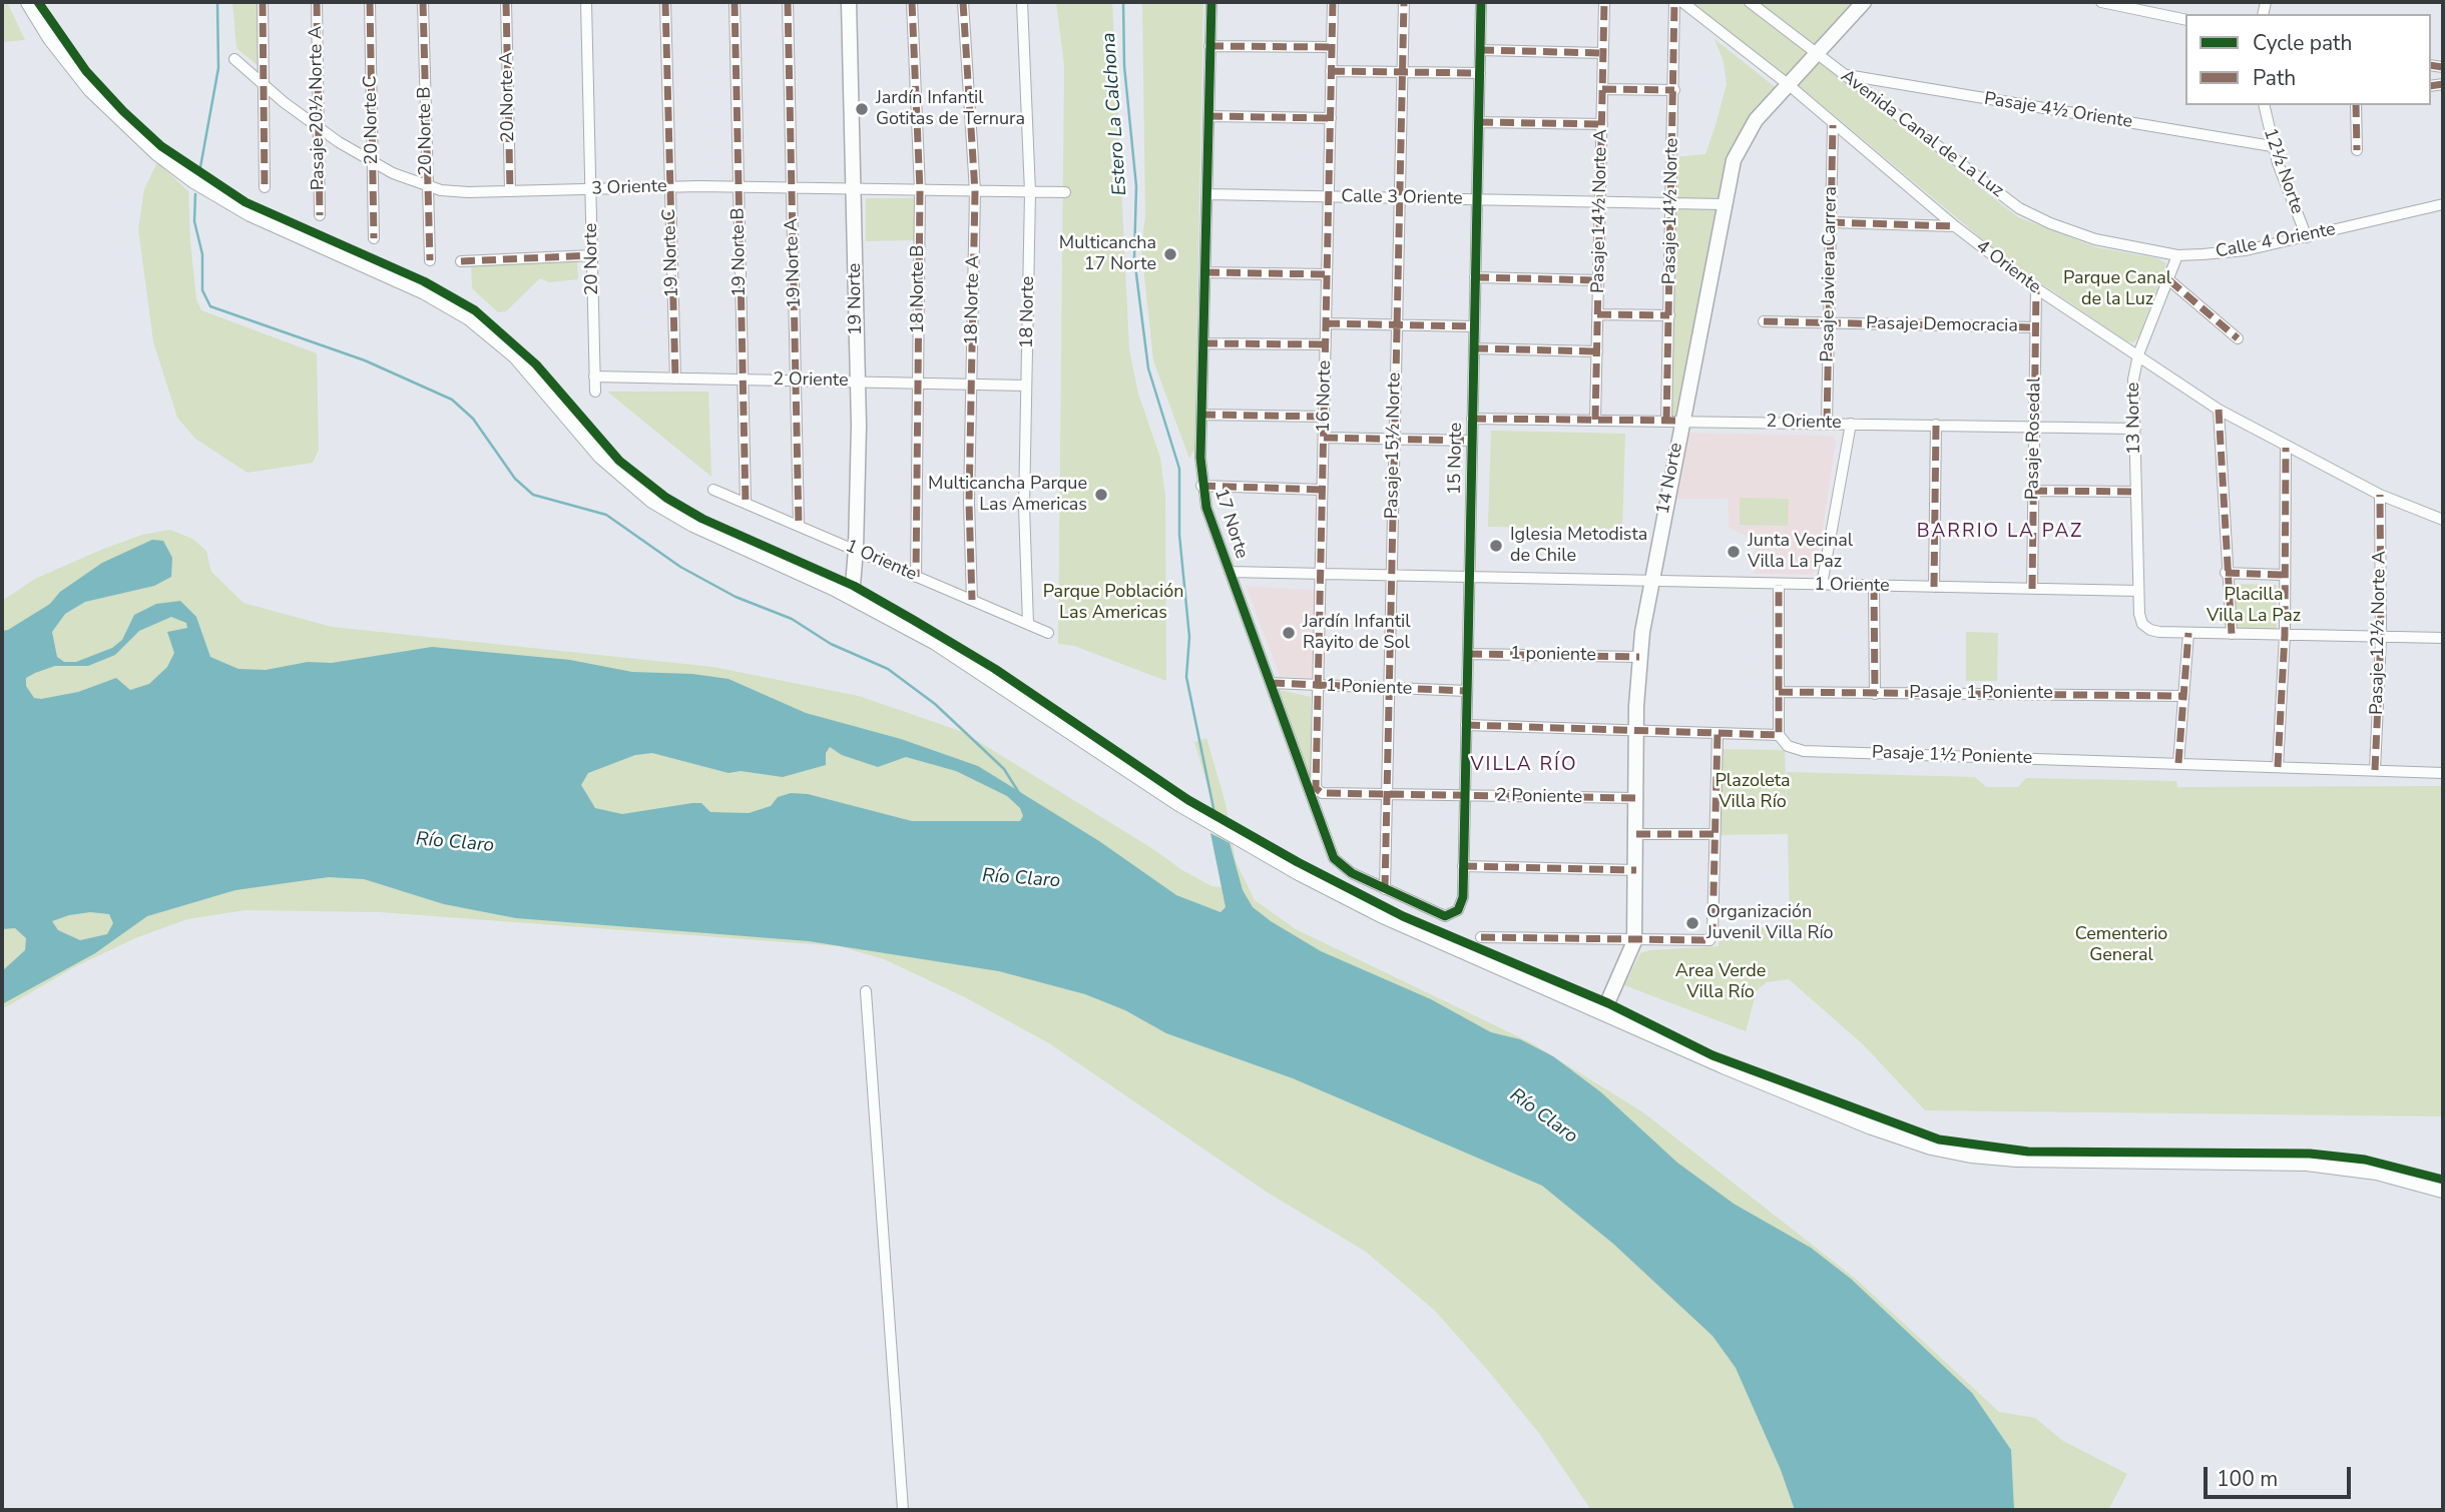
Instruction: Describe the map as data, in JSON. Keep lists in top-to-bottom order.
{
  "streets": {
    "street": [
      "20 Norte A",
      "Pasaje 20½ Norte A",
      "Pasaje 4½ Oriente",
      "20 Norte C",
      "20 Norte B",
      "Avenida Canal de La Luz",
      "12½ Norte",
      "3 Oriente",
      "Calle 3 Oriente",
      "Pasaje 14½ Norte A",
      "Pasaje 14½ Norte",
      "Calle 4 Oriente",
      "19 Norte B",
      "19 Norte C",
      "20 Norte",
      "19 Norte A",
      "4 Oriente",
      "Pasaje Javiera Carrera",
      "18 Norte B",
      "19 Norte",
      "18 Norte A",
      "18 Norte",
      "Pasaje Democracia",
      "2 Oriente",
      "16 Norte",
      "13 Norte",
      "Pasaje Rosedal",
      "Pasaje 15½ Norte",
      "15 Norte",
      "14 Norte",
      "17 Norte",
      "1 Oriente",
      "Pasaje 12½ Norte A",
      "1 poniente",
      "1 Poniente",
      "Pasaje 1 Poniente",
      "Pasaje 1½ Poniente",
      "2 Poniente"
    ]
  },
  "crossings": [
    ["20 Norte A", "3 Oriente"],
    ["Pasaje 20½ Norte A", "3 Oriente"],
    ["Pasaje 4½ Oriente", "Avenida Canal de La Luz"],
    ["Pasaje 4½ Oriente", "12½ Norte"],
    ["20 Norte C", "3 Oriente"],
    ["20 Norte B", "3 Oriente"],
    ["Avenida Canal de La Luz", "Calle 4 Oriente"],
    ["Avenida Canal de La Luz", "14 Norte"],
    ["12½ Norte", "Calle 4 Oriente"],
    ["3 Oriente", "19 Norte B"],
    ["3 Oriente", "19 Norte C"],
    ["3 Oriente", "20 Norte"],
    ["3 Oriente", "19 Norte A"],
    ["3 Oriente", "18 Norte B"],
    ["3 Oriente", "19 Norte"],
    ["3 Oriente", "18 Norte A"],
    ["3 Oriente", "18 Norte"],
    ["Calle 3 Oriente", "Pasaje 14½ Norte A"],
    ["Calle 3 Oriente", "Pasaje 14½ Norte"],
    ["Calle 3 Oriente", "16 Norte"],
    ["Calle 3 Oriente", "Pasaje 15½ Norte"],
    ["Calle 3 Oriente", "15 Norte"],
    ["Calle 3 Oriente", "14 Norte"],
    ["Calle 3 Oriente", "17 Norte"],
    ["Pasaje 14½ Norte A", "2 Oriente"],
    ["Pasaje 14½ Norte", "2 Oriente"],
    ["Calle 4 Oriente", "13 Norte"],
    ["19 Norte B", "2 Oriente"],
    ["19 Norte B", "1 Oriente"],
    ["19 Norte C", "2 Oriente"],
    ["20 Norte", "2 Oriente"],
    ["19 Norte A", "2 Oriente"],
    ["19 Norte A", "1 Oriente"],
    ["4 Oriente", "Pasaje Javiera Carrera"],
    ["4 Oriente", "13 Norte"],
    ["4 Oriente", "Pasaje Rosedal"],
    ["4 Oriente", "14 Norte"],
    ["4 Oriente", "Pasaje 12½ Norte A"],
    ["Pasaje Javiera Carrera", "Pasaje Democracia"],
    ["Pasaje Javiera Carrera", "2 Oriente"],
    ["18 Norte B", "2 Oriente"],
    ["18 Norte B", "1 Oriente"],
    ["19 Norte", "2 Oriente"],
    ["19 Norte", "1 Oriente"],
    ["18 Norte A", "2 Oriente"],
    ["18 Norte A", "1 Oriente"],
    ["18 Norte", "2 Oriente"],
    ["18 Norte", "1 Oriente"],
    ["Pasaje Democracia", "Pasaje Rosedal"],
    ["2 Oriente", "13 Norte"],
    ["2 Oriente", "Pasaje Rosedal"],
    ["2 Oriente", "15 Norte"],
    ["2 Oriente", "14 Norte"],
    ["16 Norte", "1 Oriente"],
    ["16 Norte", "1 Poniente"],
    ["16 Norte", "2 Poniente"],
    ["13 Norte", "1 Oriente"],
    ["Pasaje Rosedal", "1 Oriente"],
    ["Pasaje 15½ Norte", "17 Norte"],
    ["Pasaje 15½ Norte", "1 Oriente"],
    ["Pasaje 15½ Norte", "1 Poniente"],
    ["Pasaje 15½ Norte", "2 Poniente"],
    ["15 Norte", "17 Norte"],
    ["15 Norte", "1 Oriente"],
    ["15 Norte", "1 poniente"],
    ["15 Norte", "1 Poniente"],
    ["15 Norte", "Pasaje 1½ Poniente"],
    ["15 Norte", "2 Poniente"],
    ["14 Norte", "1 Oriente"],
    ["14 Norte", "1 poniente"],
    ["14 Norte", "Pasaje 1½ Poniente"],
    ["14 Norte", "2 Poniente"],
    ["17 Norte", "1 Oriente"],
    ["17 Norte", "1 Poniente"],
    ["Pasaje 12½ Norte A", "Pasaje 1½ Poniente"]
  ],
  "districts": ["BARRIO LA PAZ", "VILLA RÍO"],
  "water": ["Estero La Calchona", "Río Claro"],
  "parks": [
    "Parque Canal de la Luz",
    "Parque Población Las Americas",
    "Placilla Villa La Paz",
    "Plazoleta Villa Río",
    "Cementerio General",
    "Area Verde Villa Río"
  ],
  "places": [
    "Jardín Infantil Gotitas de Ternura",
    "Multicancha 17 Norte",
    "Multicancha Parque Las Americas",
    "Iglesia Metodista de Chile",
    "Junta Vecinal Villa La Paz",
    "Jardín Infantil Rayito de Sol",
    "Organización Juvenil Villa Río"
  ],
  "legend": ["Cycle path", "Path"],
  "scale_bar": "100 m"
}
